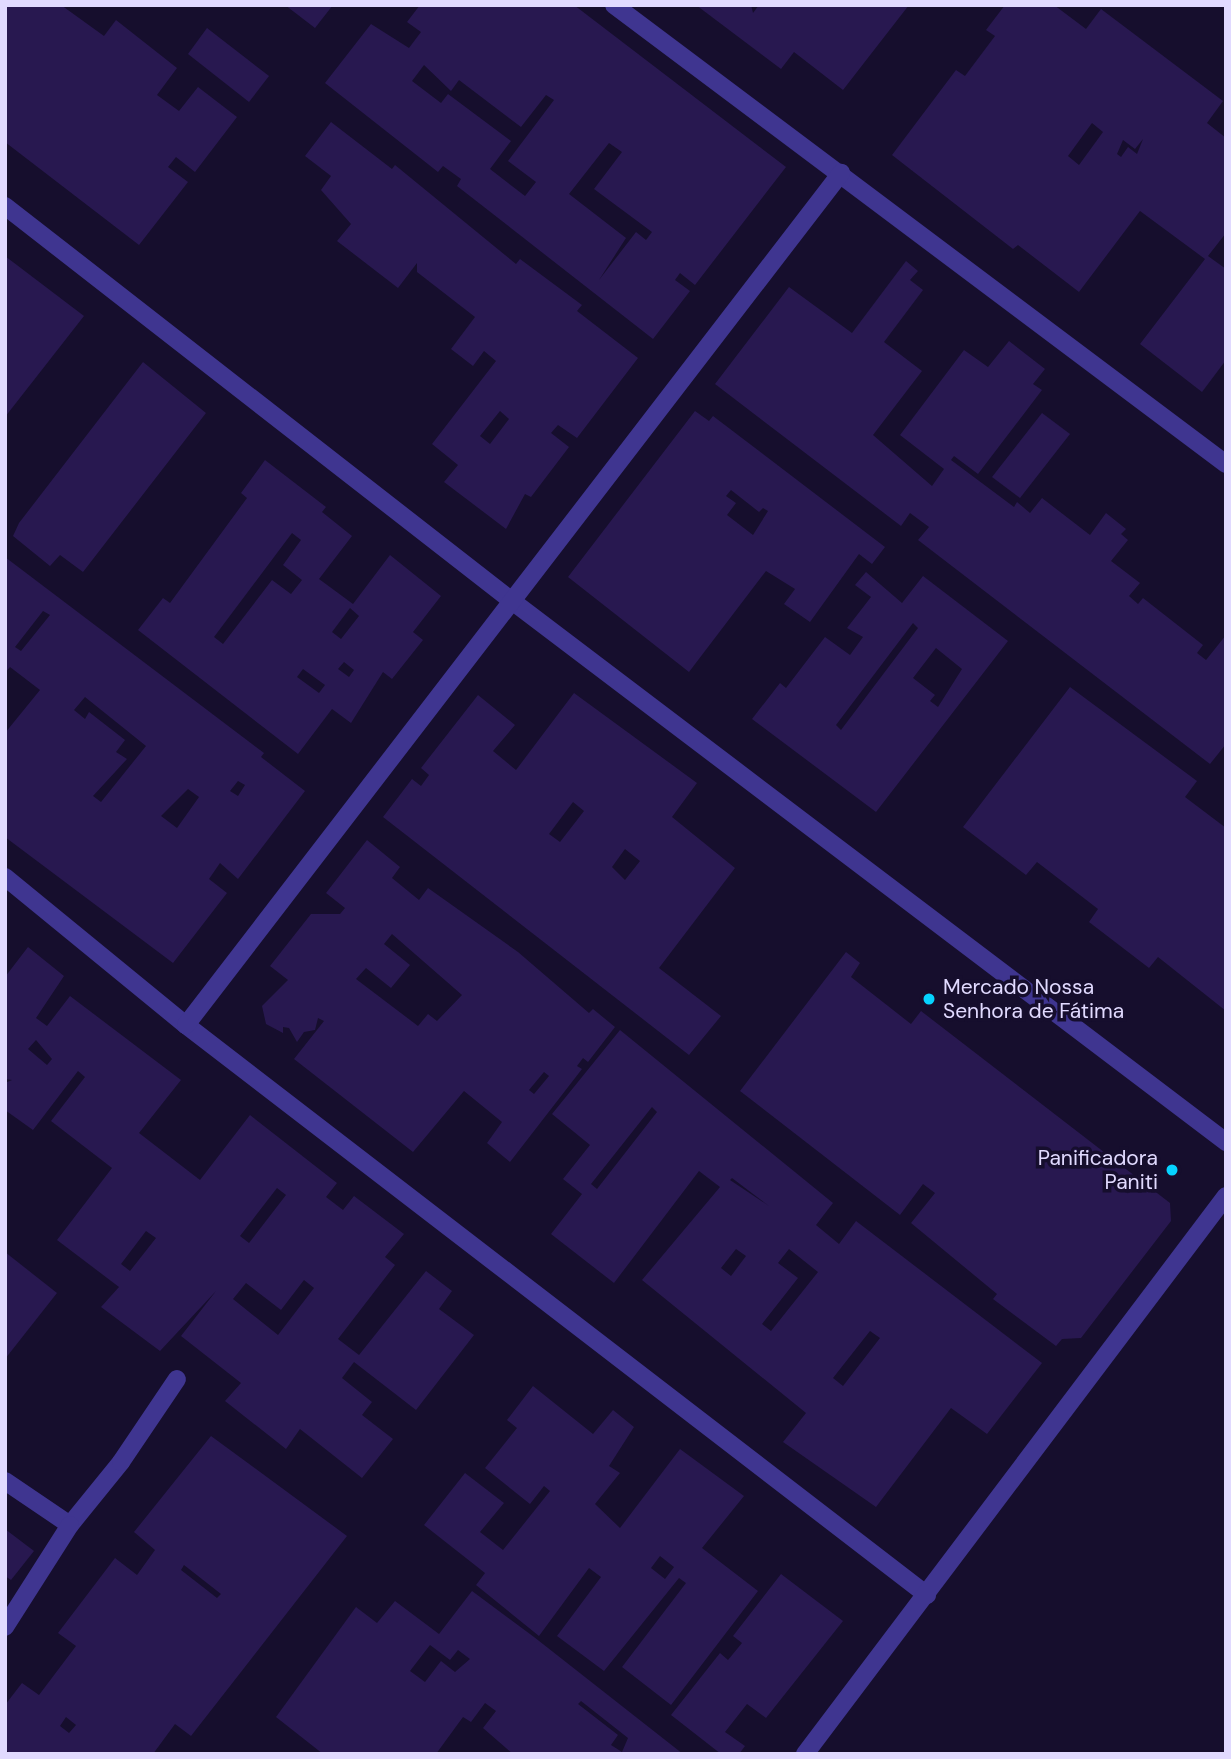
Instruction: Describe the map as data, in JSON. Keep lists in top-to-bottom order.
{
  "places": ["Mercado Nossa Senhora de Fátima", "Panificadora Paniti"]
}
